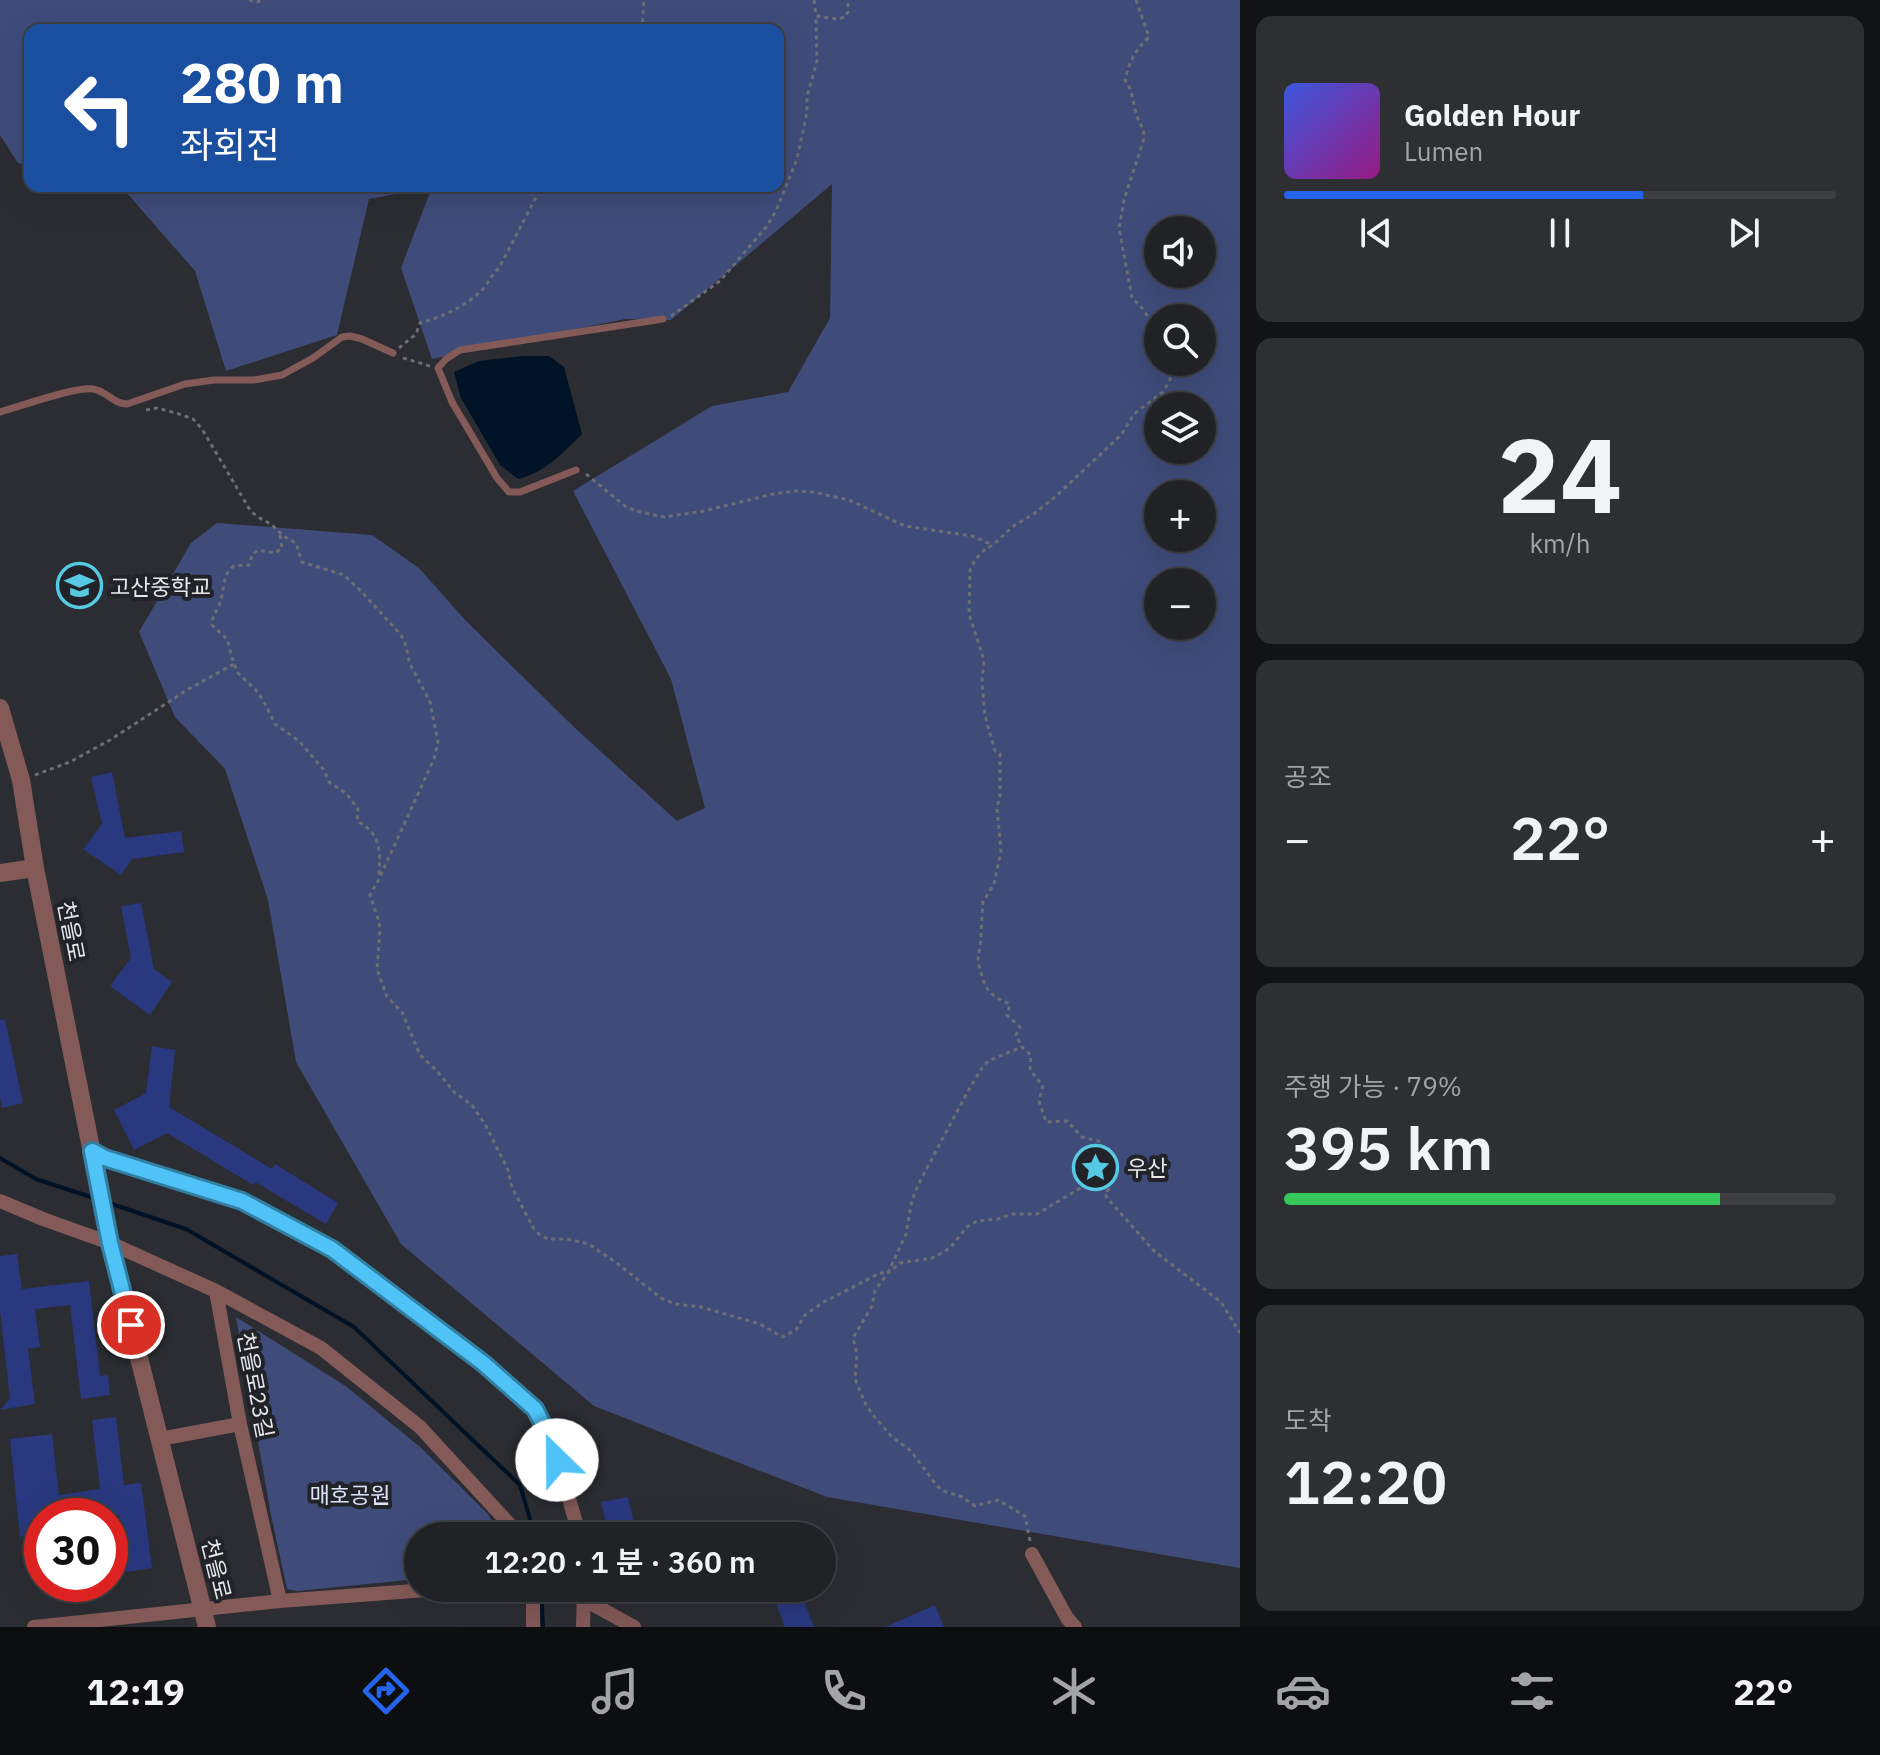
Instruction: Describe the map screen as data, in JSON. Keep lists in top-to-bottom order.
{
  "streets": {
    "street": ["천을로", "천을로23길"]
  },
  "parks": ["매호공원"],
  "places": {
    "school or university": ["고산중학교"],
    "place": ["우산"]
  },
  "page": {
    "turn": ["280 m", "좌회전"],
    "song": ["Golden Hour", "Lumen"],
    "map_buttons": ["+", "−"],
    "tile": [
      ["24", "km/h"],
      "공조",
      ["주행 가능 · 79%", "395 km"],
      ["도착", "12:20"]
    ],
    "heat": ["−", "22°", "+"],
    "limit": "30",
    "trip": "12:20 · 1 분 · 360 m",
    "tabs": ["12:19", "22°"]
  }
}
